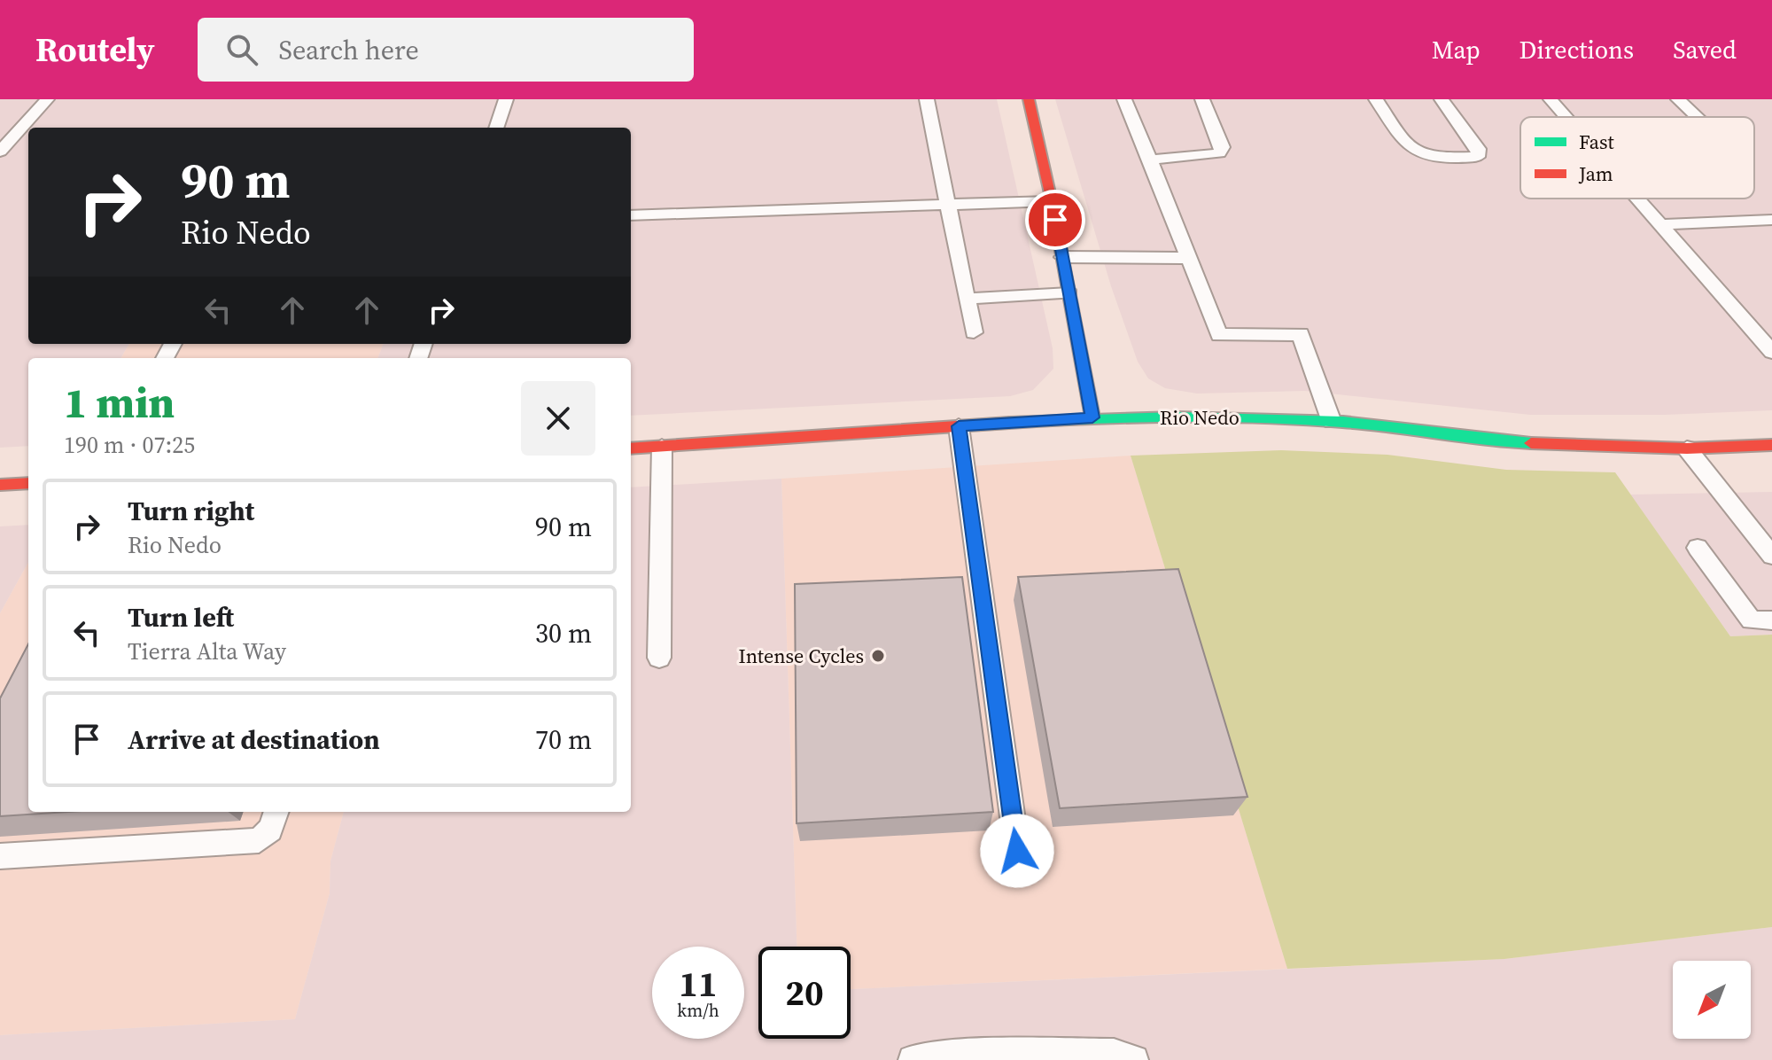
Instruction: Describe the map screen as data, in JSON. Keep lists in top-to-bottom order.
{
  "streets": {
    "street": ["Rio Nedo"]
  },
  "places": ["Intense Cycles"],
  "legend": ["Fast", "Jam"],
  "north": "bottom left",
  "page": {
    "header": "Routely",
    "search": "Search here",
    "nav": ["Map", "Directions", "Saved"],
    "turn": ["90 m", "Rio Nedo"],
    "heading": ["1 min", "190 m · 07:25"],
    "list": [
      {
        "name": "Turn right",
        "note": "Rio Nedo",
        "value": "90 m"
      },
      {
        "name": "Turn left",
        "note": "Tierra Alta Way",
        "value": "30 m"
      },
      {
        "name": "Arrive at destination",
        "value": "70 m"
      }
    ],
    "speed": "11 km/h",
    "limit": "20"
  }
}
